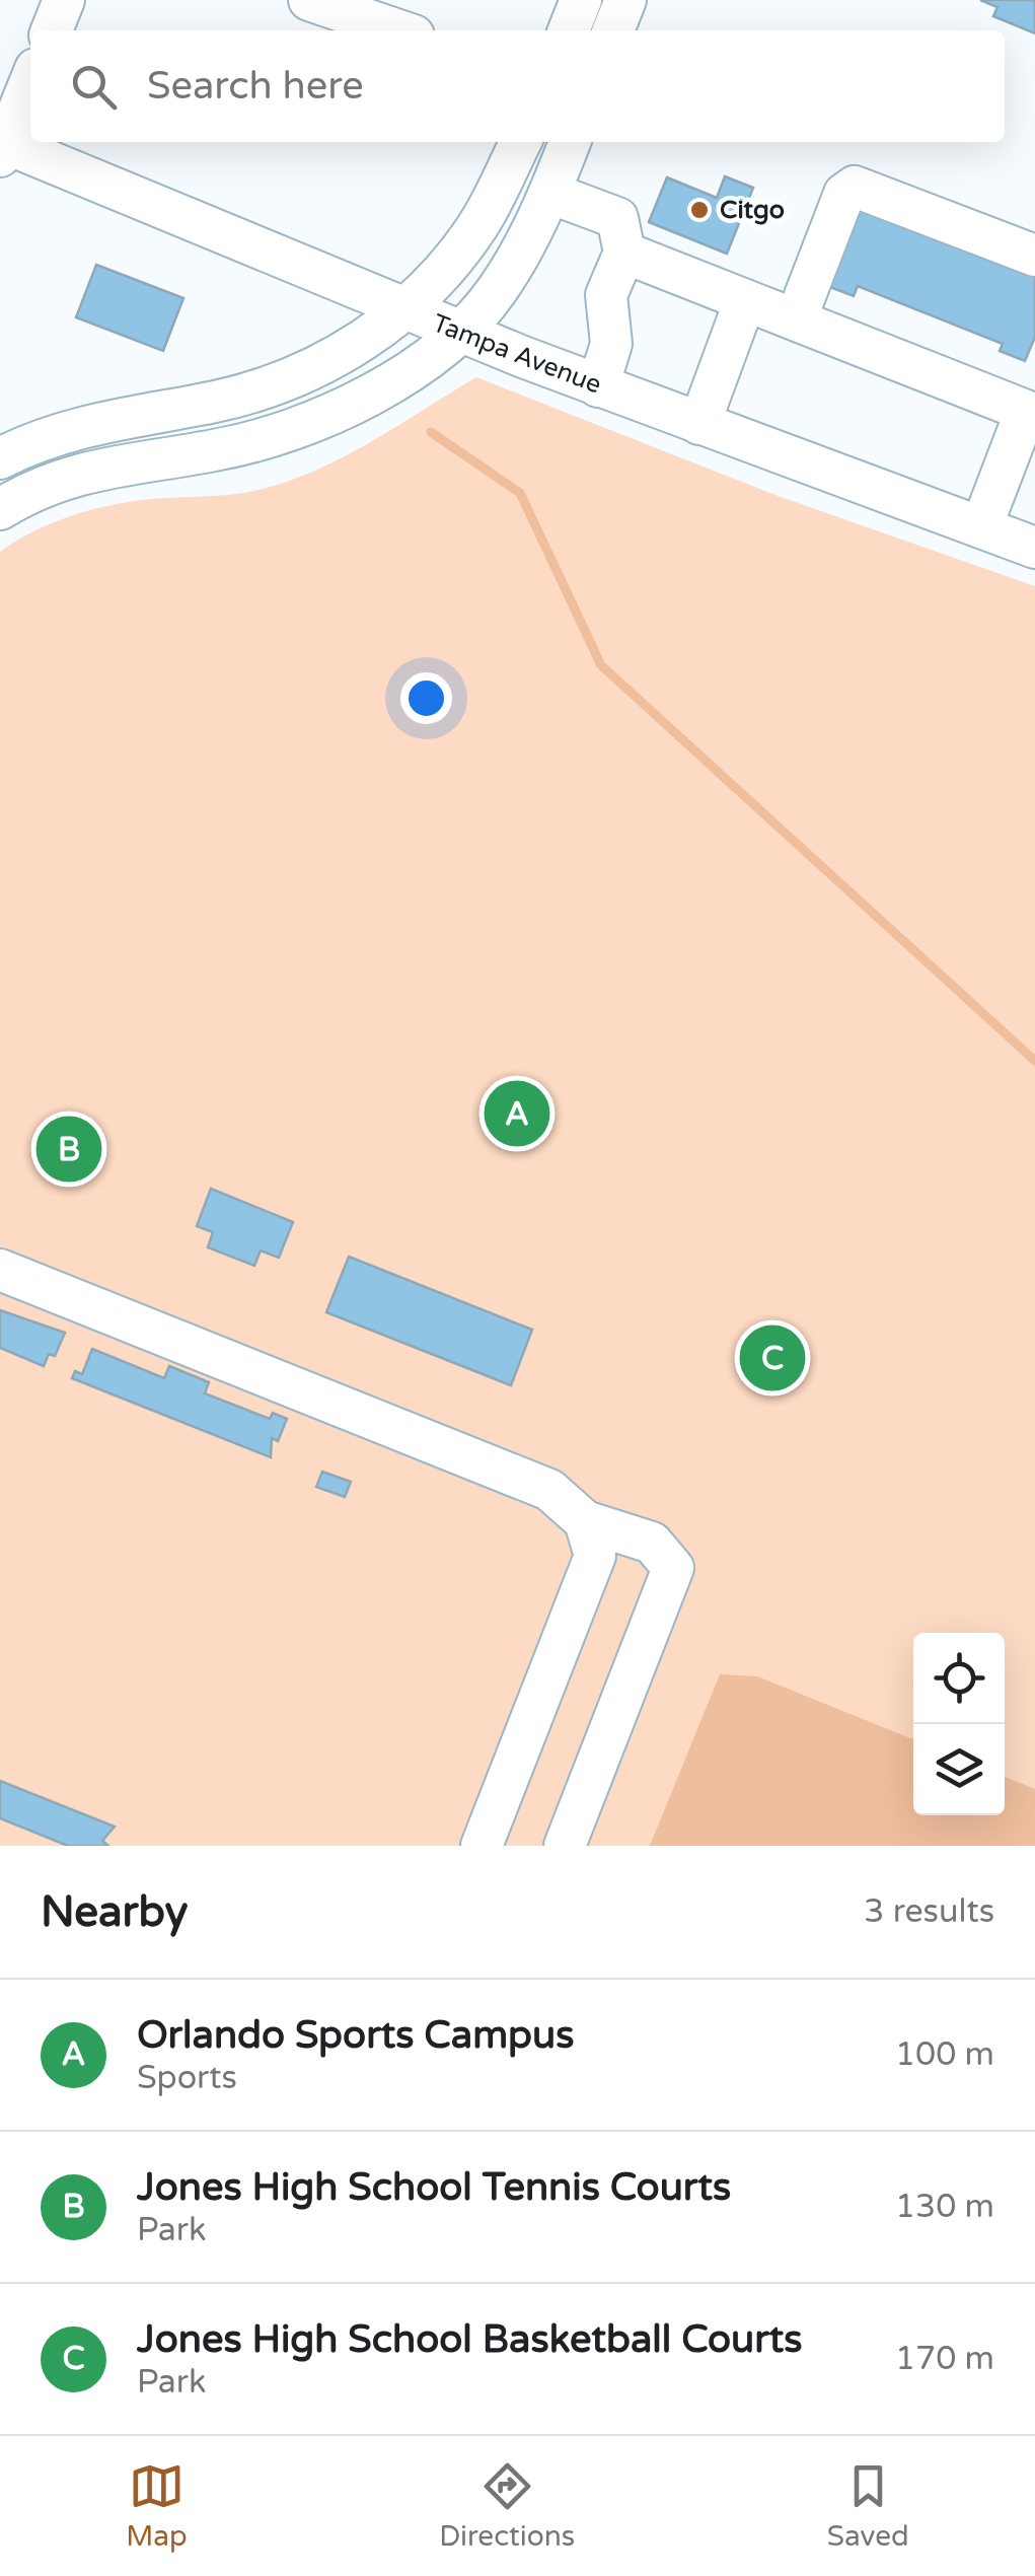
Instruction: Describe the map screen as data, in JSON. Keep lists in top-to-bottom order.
{
  "streets": {
    "street": ["Tampa Avenue"]
  },
  "places": ["Citgo"],
  "page": {
    "search": "Search here",
    "pins": ["A", "B", "C"],
    "heading": ["Nearby", "3 results"],
    "list": [
      {
        "mark": "A",
        "name": "Orlando Sports Campus",
        "note": "Sports",
        "value": "100 m"
      },
      {
        "mark": "B",
        "name": "Jones High School Tennis Courts",
        "note": "Park",
        "value": "130 m"
      },
      {
        "mark": "C",
        "name": "Jones High School Basketball Courts",
        "note": "Park",
        "value": "170 m"
      }
    ],
    "nav": ["Map", "Directions", "Saved"]
  }
}
